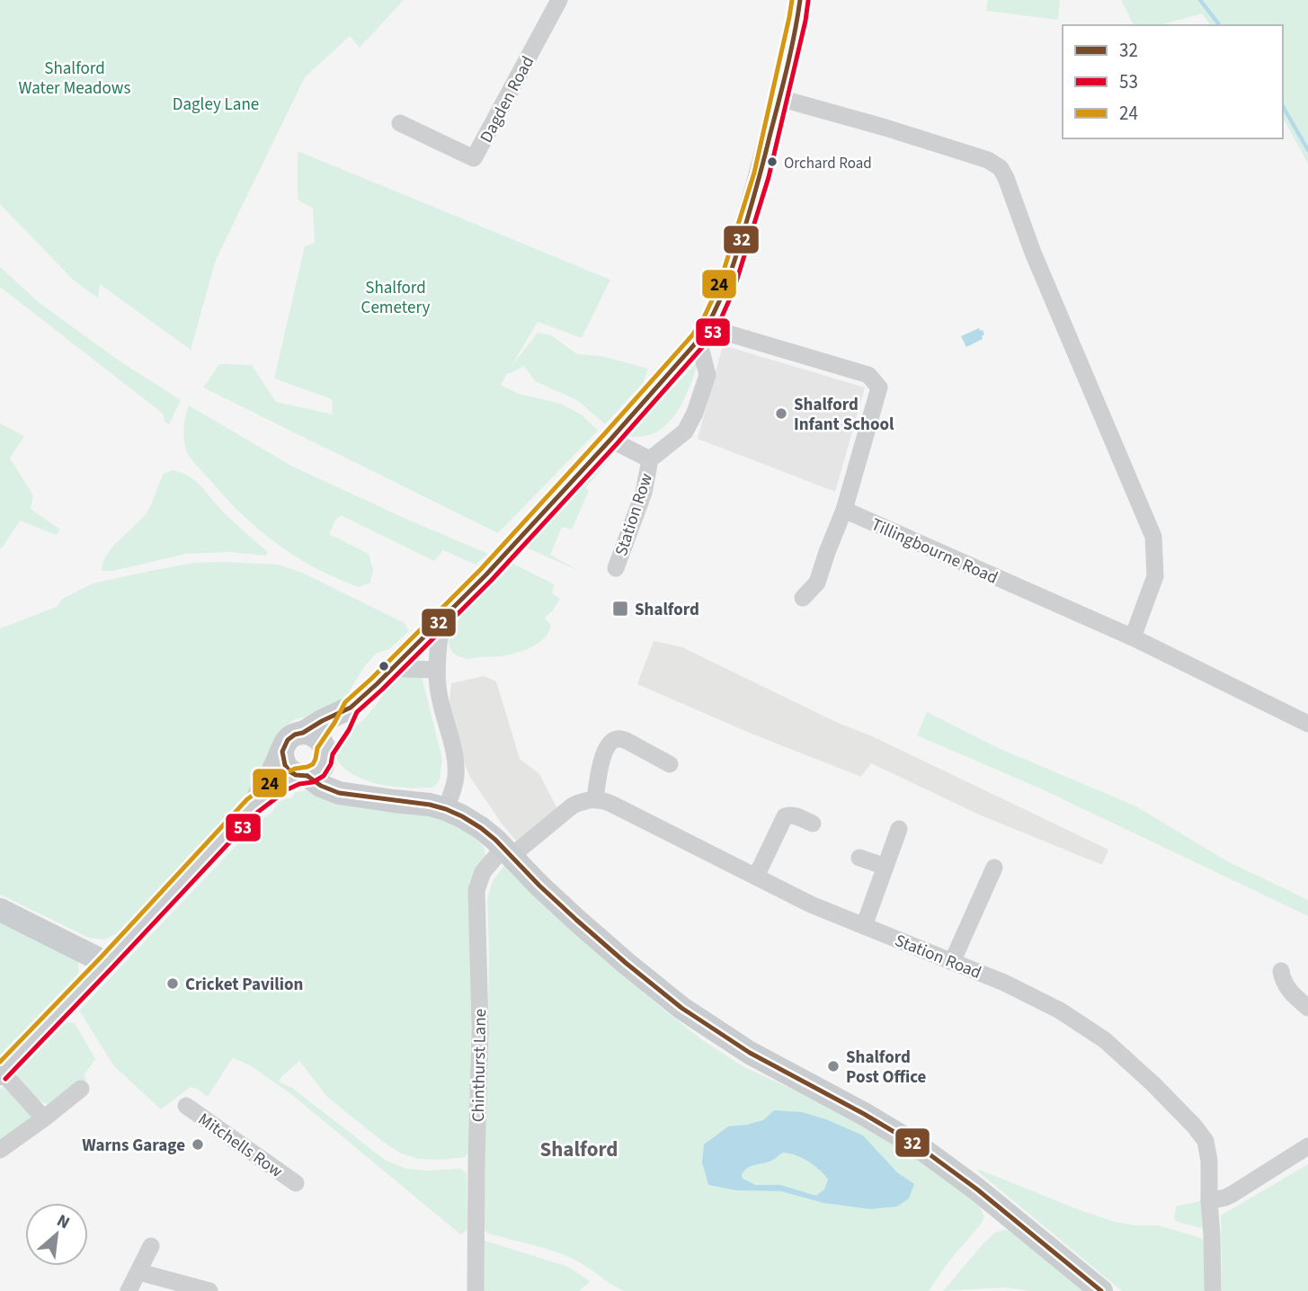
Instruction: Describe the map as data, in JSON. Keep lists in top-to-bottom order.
{
  "streets": {
    "street": [
      "Dagden Road",
      "Station Row",
      "Tillingbourne Road",
      "Station Road",
      "Chinthurst Lane",
      "Mitchells Row"
    ]
  },
  "districts": ["Shalford"],
  "parks": ["Shalford Water Meadows", "Dagley Lane", "Shalford Cemetery"],
  "places": {
    "other": [
      "Orchard Road",
      "Shalford Infant School",
      "Cricket Pavilion",
      "Shalford Post Office",
      "Warns Garage"
    ],
    "transit": ["Shalford"]
  },
  "lines": ["transit line 32", "transit line 24", "transit line 53"],
  "legend": ["32", "53", "24"],
  "north": "top right"
}
